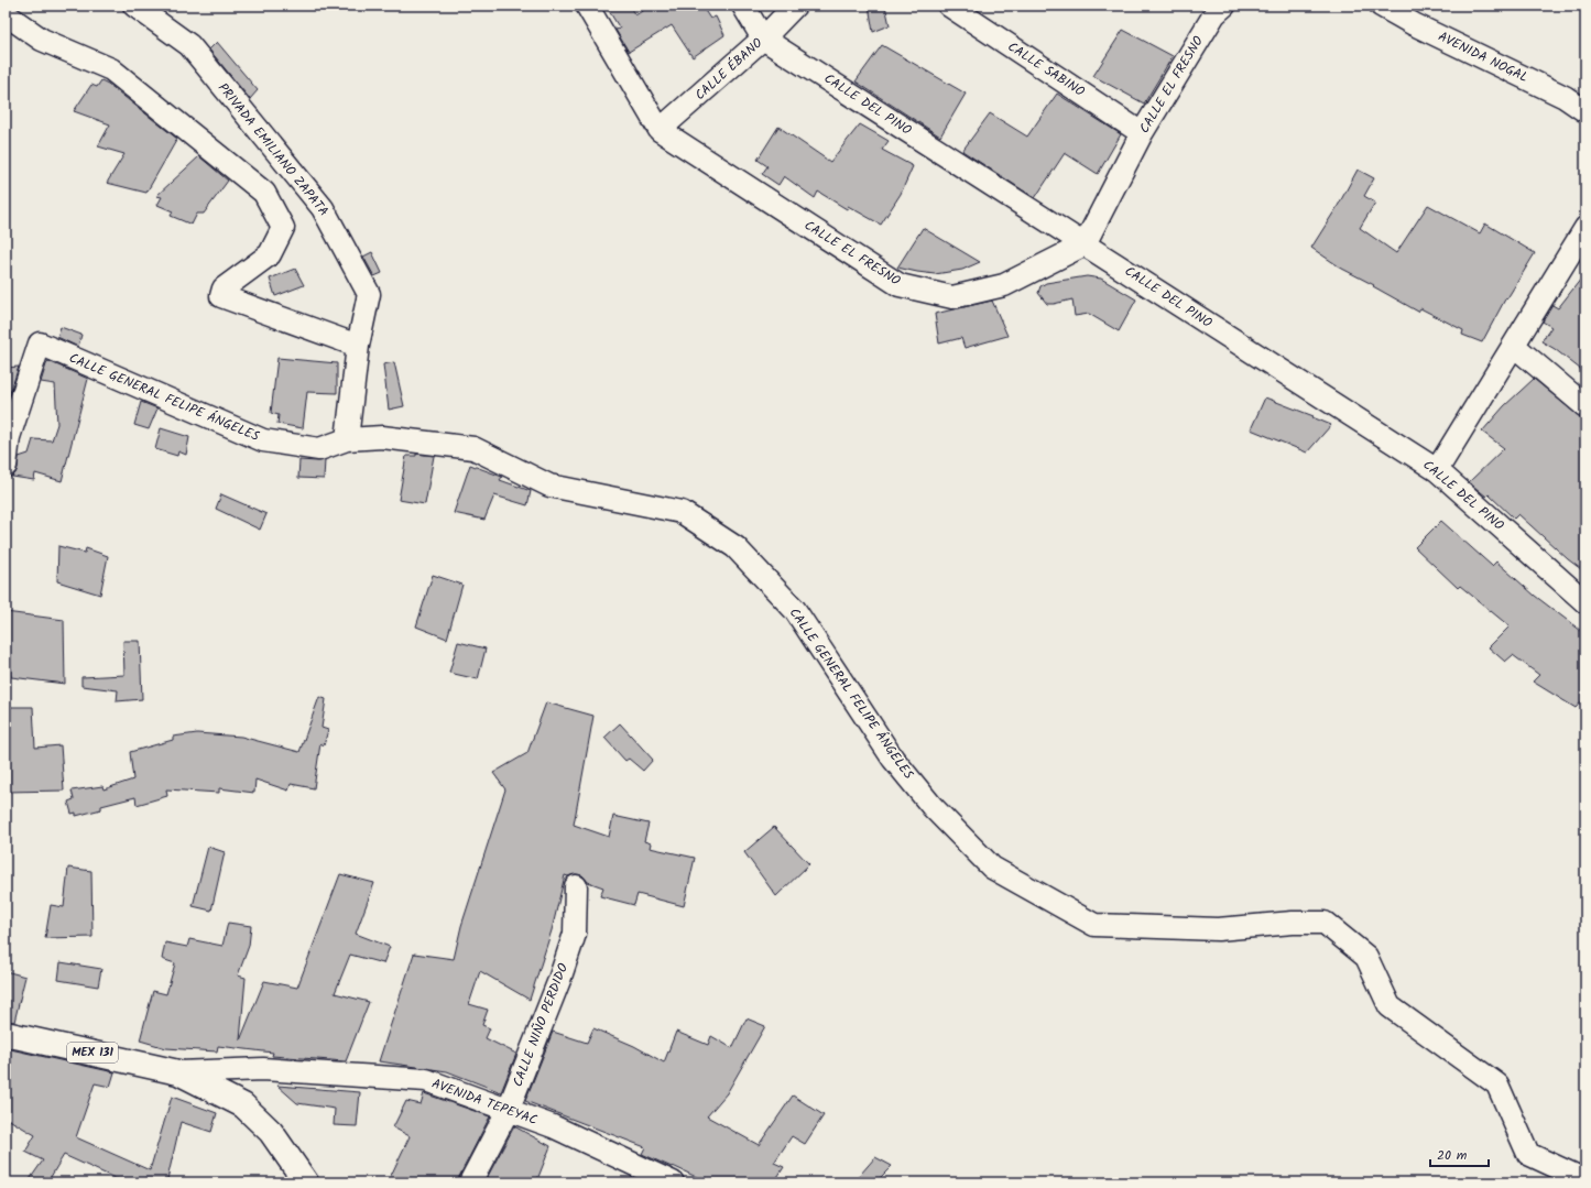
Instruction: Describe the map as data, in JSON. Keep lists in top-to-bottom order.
{
  "streets": {
    "main road": ["MEX 131"],
    "street": [
      "AVENIDA NOGAL",
      "CALLE ÉBANO",
      "CALLE SABINO",
      "CALLE EL FRESNO",
      "CALLE DEL PINO",
      "PRIVADA EMILIANO ZAPATA",
      "CALLE GENERAL FELIPE ÁNGELES",
      "CALLE NIÑO PERDIDO",
      "AVENIDA TEPEYAC"
    ]
  },
  "crossings": [
    ["CALLE ÉBANO", "CALLE EL FRESNO"],
    ["CALLE ÉBANO", "CALLE DEL PINO"],
    ["CALLE SABINO", "CALLE EL FRESNO"],
    ["CALLE EL FRESNO", "CALLE DEL PINO"],
    ["PRIVADA EMILIANO ZAPATA", "CALLE GENERAL FELIPE ÁNGELES"],
    ["CALLE NIÑO PERDIDO", "AVENIDA TEPEYAC"],
    ["MEX 131", "AVENIDA TEPEYAC"]
  ],
  "scale_bar": "20 m"
}
